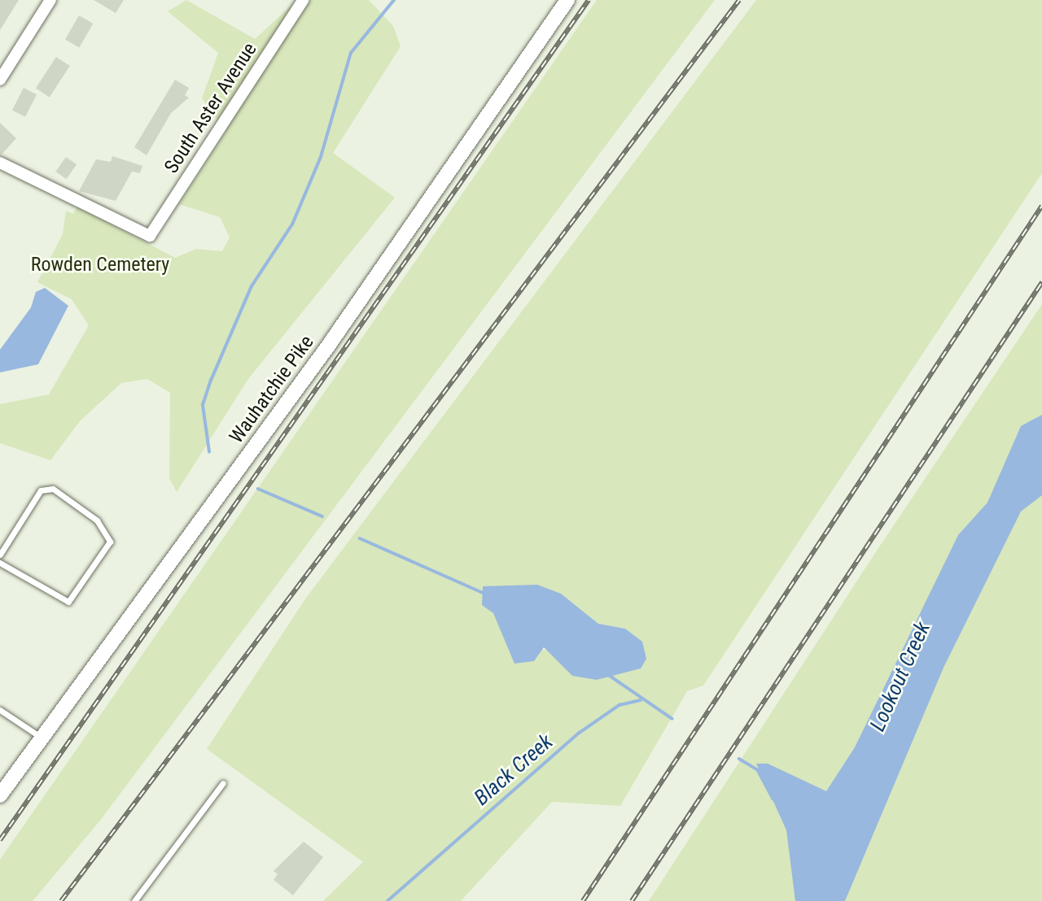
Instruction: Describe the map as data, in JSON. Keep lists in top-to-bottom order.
{
  "streets": {
    "street": ["South Aster Avenue", "Wauhatchie Pike"]
  },
  "water": ["Lookout Creek", "Black Creek"],
  "parks": ["Rowden Cemetery"]
}
